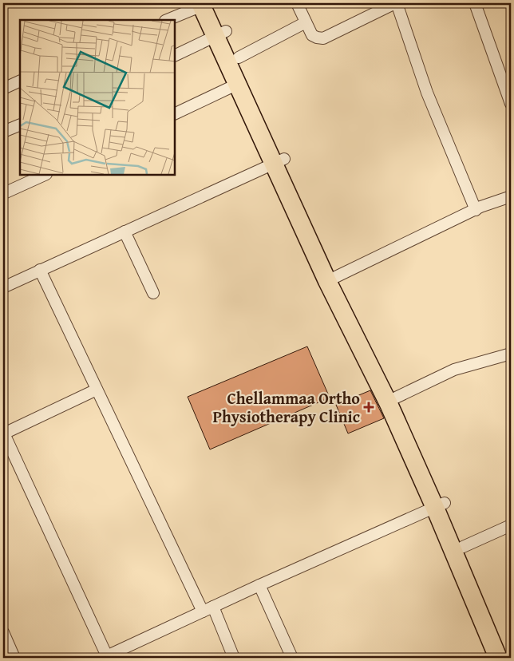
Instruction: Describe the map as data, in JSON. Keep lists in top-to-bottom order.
{
  "places": {
    "health": ["Chellammaa Ortho Physiotherapy Clinic"]
  }
}
